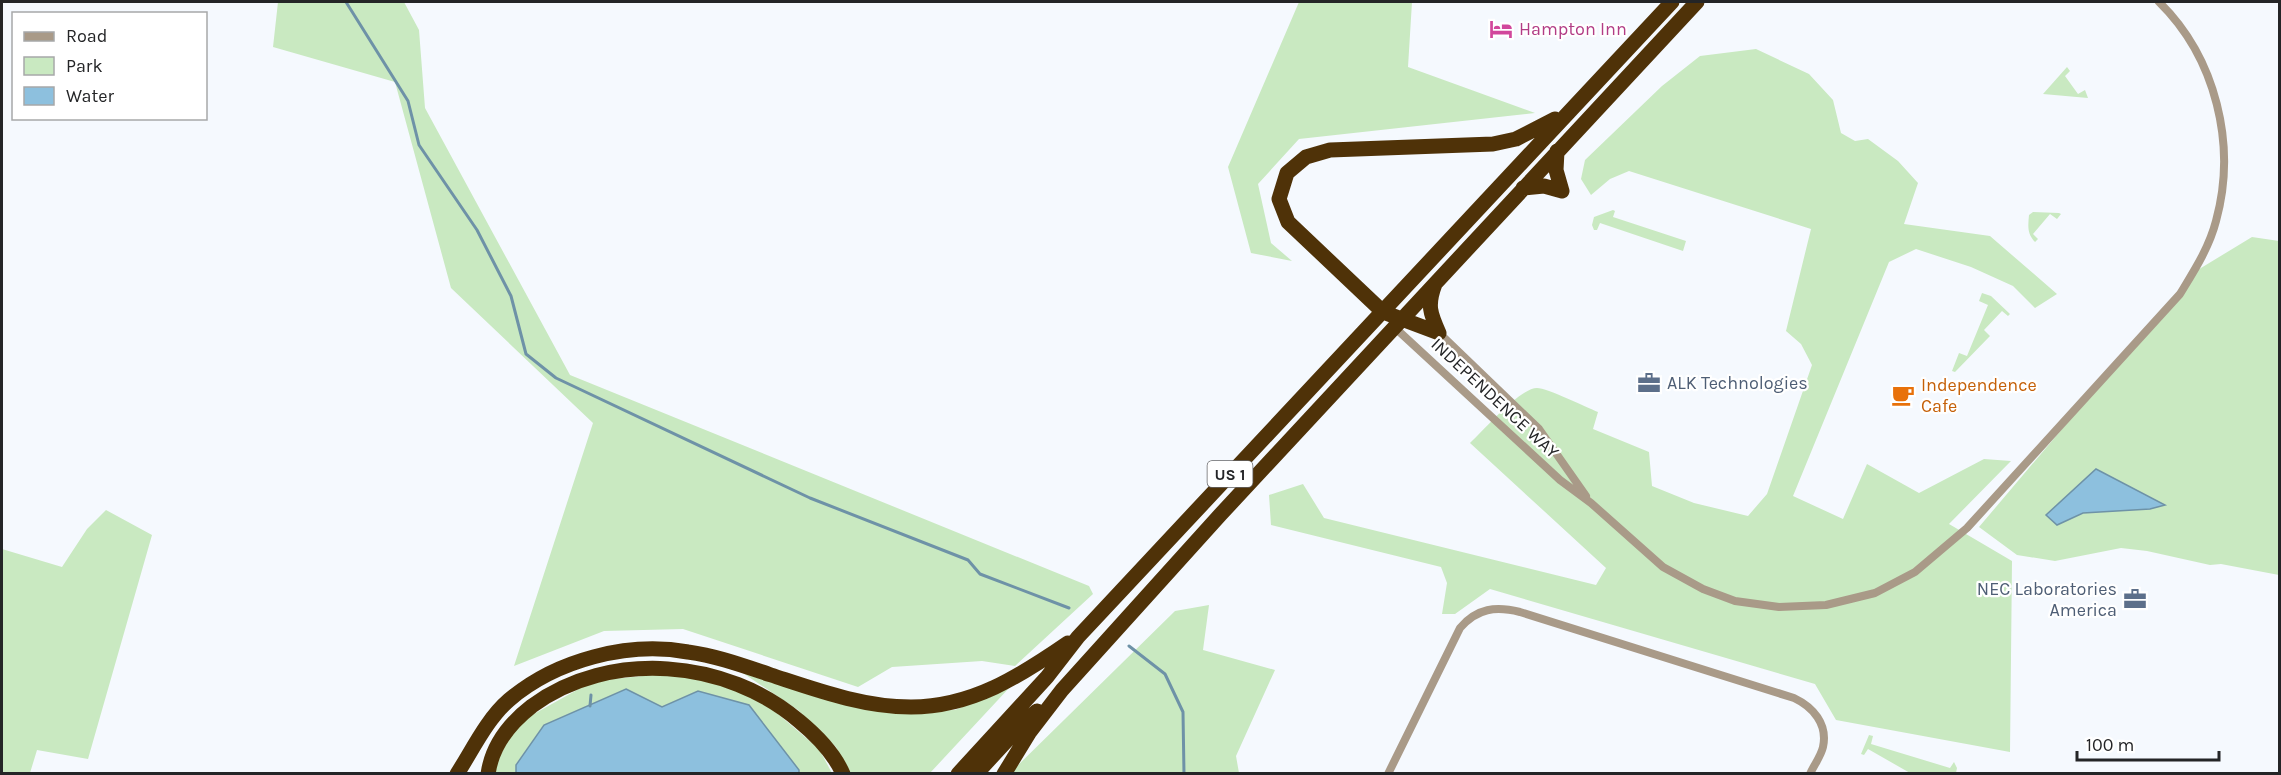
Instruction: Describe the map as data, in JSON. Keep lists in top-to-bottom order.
{
  "streets": {
    "highway": ["US 1"],
    "street": ["INDEPENDENCE WAY"]
  },
  "crossings": [
    ["INDEPENDENCE WAY", "US 1"]
  ],
  "places": {
    "hotel": ["Hampton Inn"],
    "office": ["ALK Technologies", "NEC Laboratories America"],
    "cafe": ["Independence Cafe"]
  },
  "legend": ["Road", "Park", "Water"],
  "scale_bar": "100 m"
}
